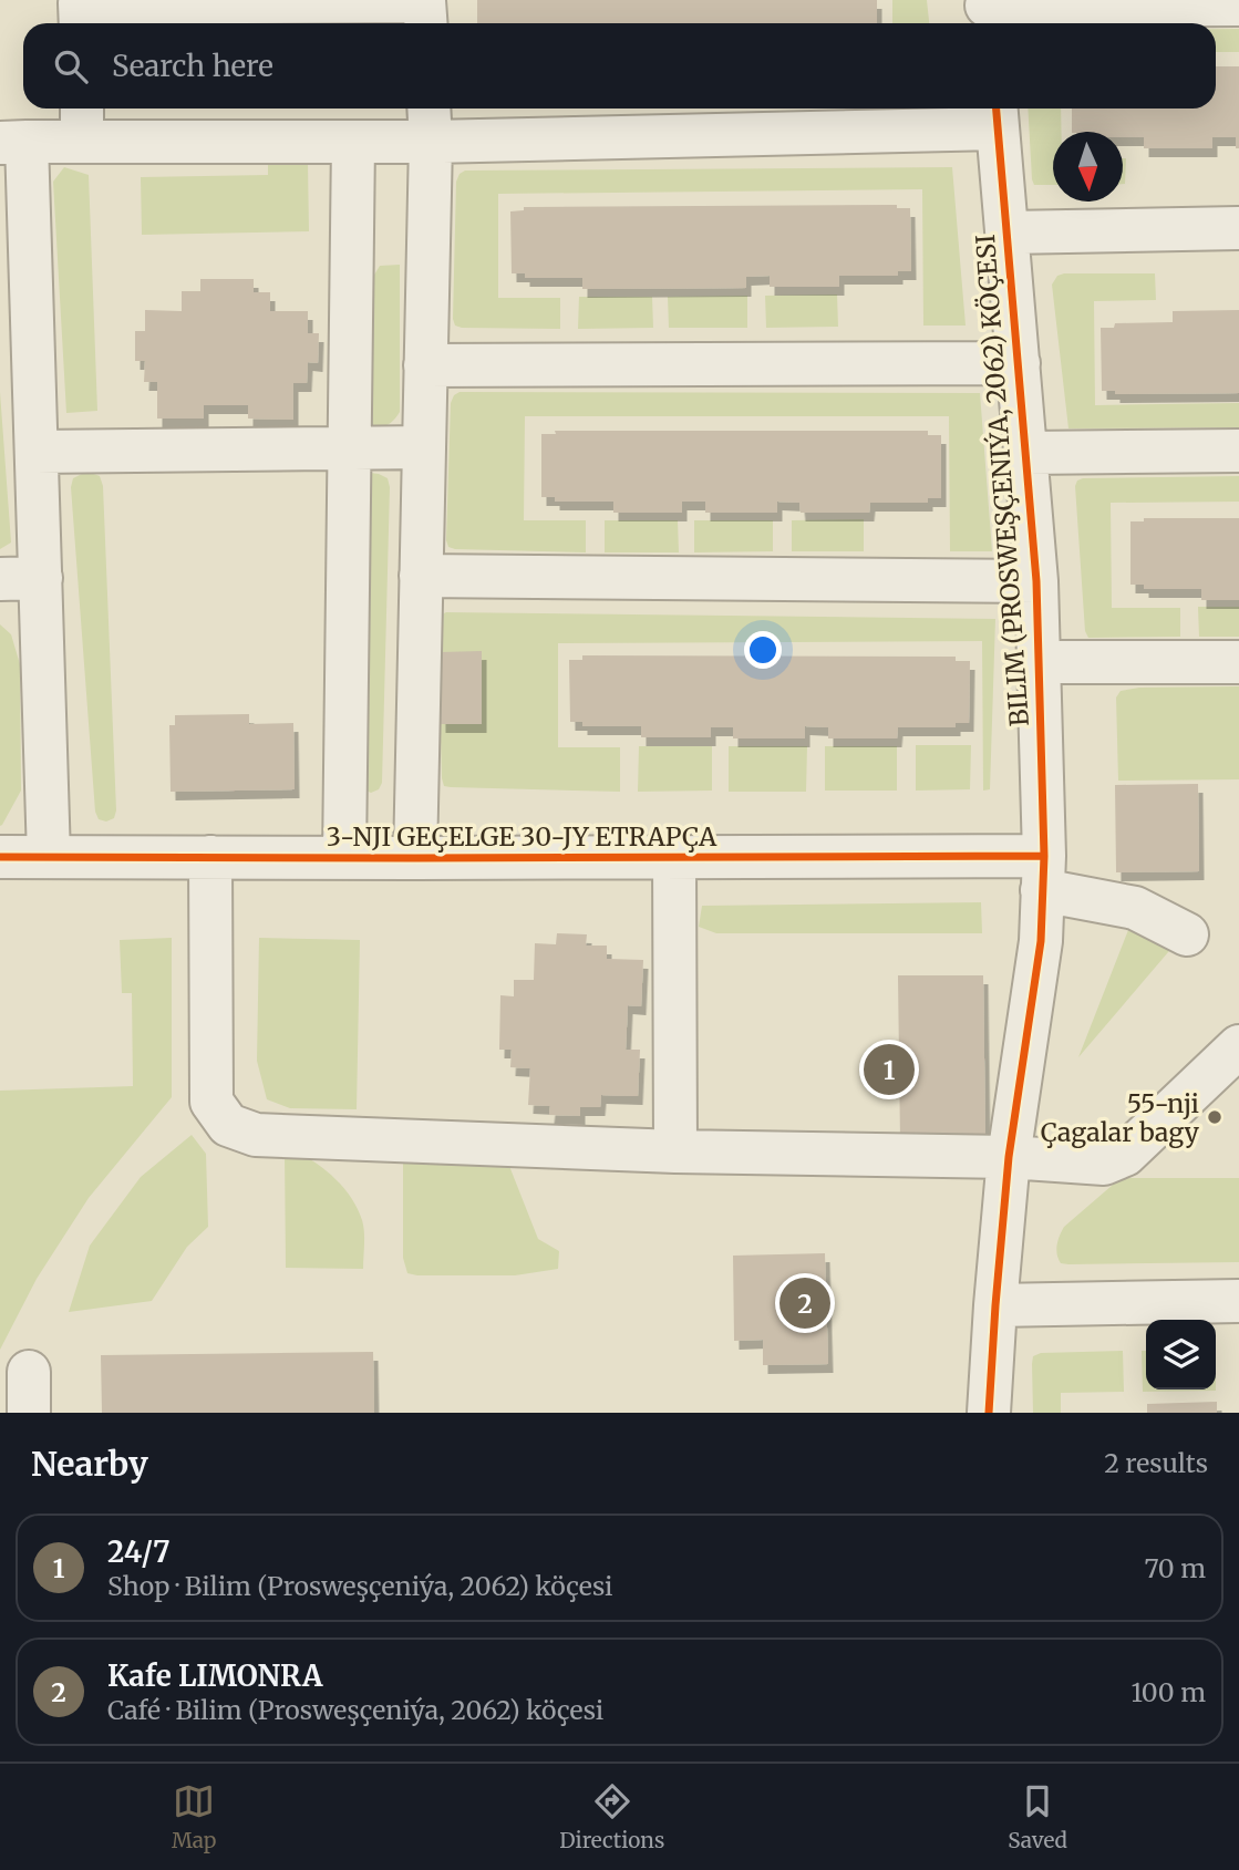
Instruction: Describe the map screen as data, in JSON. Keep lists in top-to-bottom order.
{
  "streets": {
    "street": ["BILIM (PROSWEŞÇENIÝA, 2062) KÖÇESI", "3-NJI GEÇELGE 30-JY ETRAPÇA"]
  },
  "crossings": [
    ["BILIM (PROSWEŞÇENIÝA, 2062) KÖÇESI", "3-NJI GEÇELGE 30-JY ETRAPÇA"]
  ],
  "places": ["55-nji Çagalar bagy"],
  "north": "bottom",
  "page": {
    "search": "Search here",
    "pins": ["1", "2"],
    "heading": ["Nearby", "2 results"],
    "list": [
      {
        "mark": "1",
        "name": "24/7",
        "note": "Shop · Bilim (Prosweşçeniýa, 2062) köçesi",
        "value": "70 m"
      },
      {
        "mark": "2",
        "name": "Kafe LIMONRA",
        "note": "Café · Bilim (Prosweşçeniýa, 2062) köçesi",
        "value": "100 m"
      }
    ],
    "nav": ["Map", "Directions", "Saved"]
  }
}
